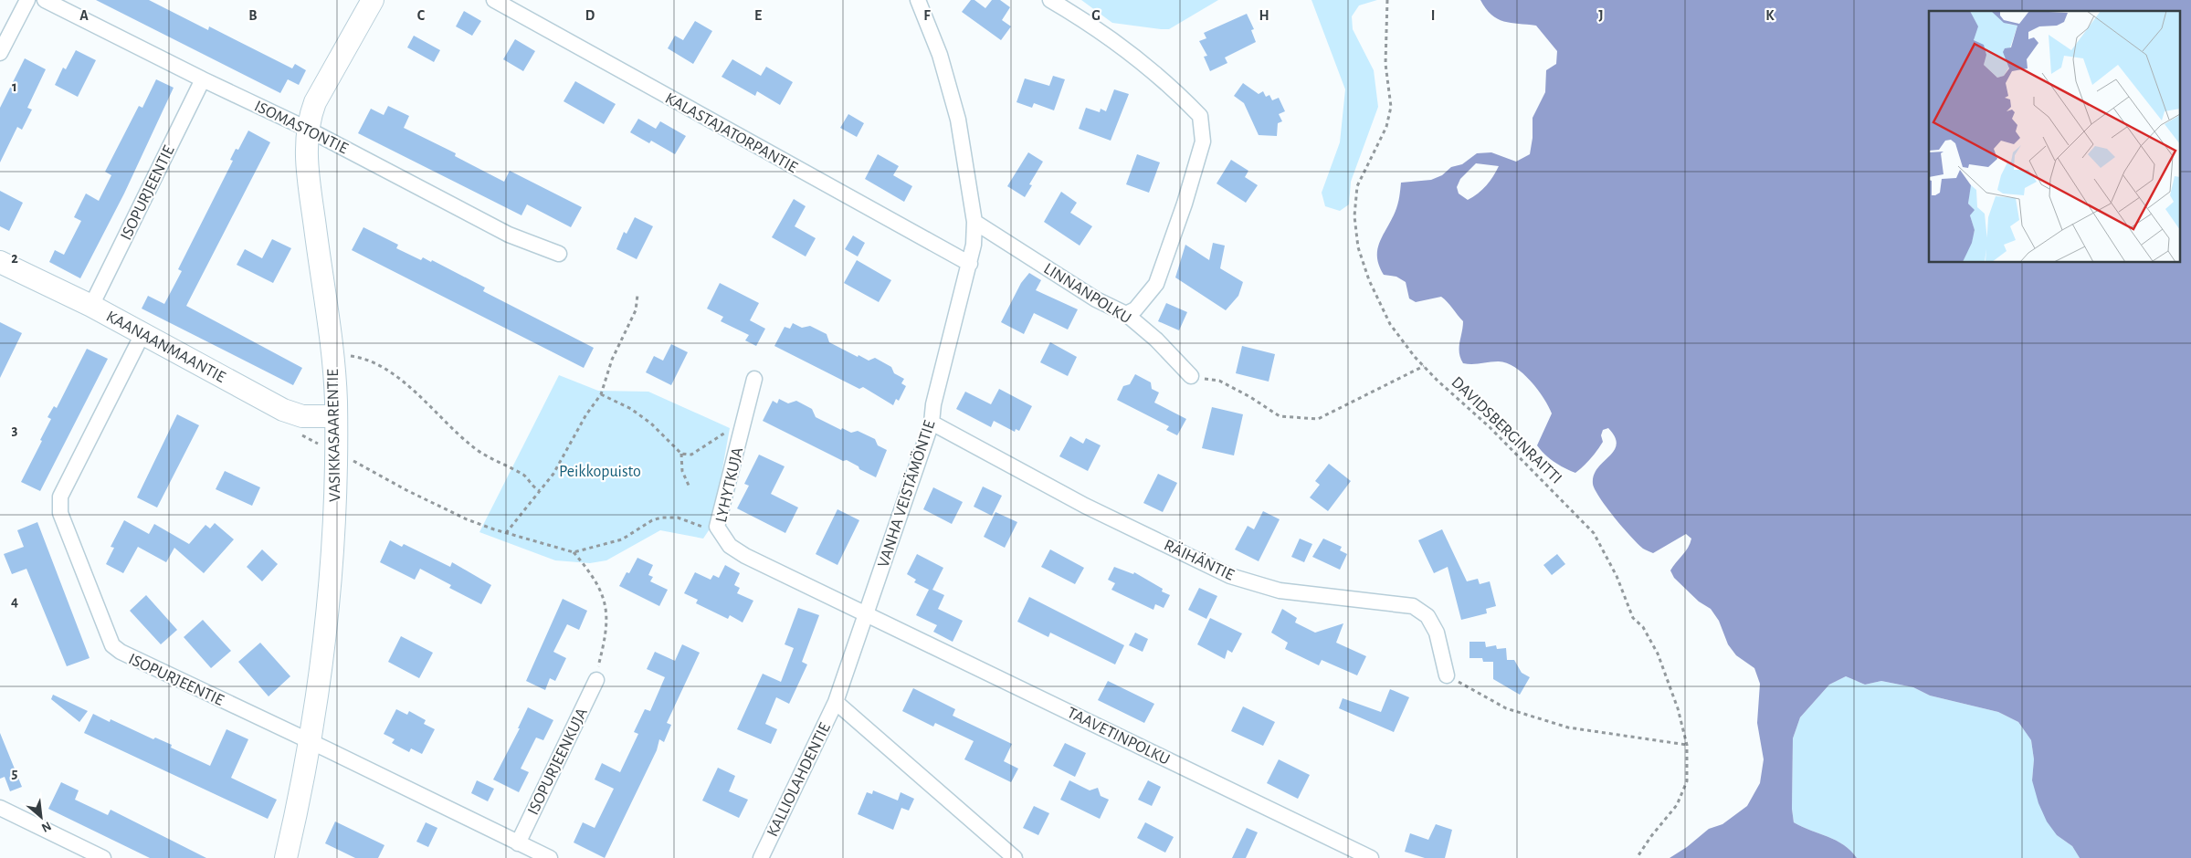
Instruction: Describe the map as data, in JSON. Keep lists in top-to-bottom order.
{
  "streets": {
    "street": [
      "ISOMASTONTIE",
      "KALASTAJATORPANTIE",
      "ISOPURJEENTIE",
      "LINNANPOLKU",
      "KAANAANMAANTIE",
      "VASIKKASAARENTIE",
      "LYHYTKUJA",
      "VANHA VEISTÄMÖNTIE",
      "RÄIHÄNTIE",
      "TAAVETINPOLKU",
      "ISOPURJEENKUJA",
      "KALLIOLAHDENTIE"
    ],
    "path": ["DAVIDSBERGINRAITTI"]
  },
  "crossings": [
    ["ISOMASTONTIE", "ISOPURJEENTIE"],
    ["ISOMASTONTIE", "VASIKKASAARENTIE"],
    ["KALASTAJATORPANTIE", "VANHA VEISTÄMÖNTIE"],
    ["ISOPURJEENTIE", "KAANAANMAANTIE"],
    ["ISOPURJEENTIE", "VASIKKASAARENTIE"],
    ["ISOPURJEENTIE", "ISOPURJEENKUJA"],
    ["LINNANPOLKU", "VANHA VEISTÄMÖNTIE"],
    ["KAANAANMAANTIE", "VASIKKASAARENTIE"],
    ["LYHYTKUJA", "VANHA VEISTÄMÖNTIE"],
    ["LYHYTKUJA", "TAAVETINPOLKU"],
    ["VANHA VEISTÄMÖNTIE", "RÄIHÄNTIE"],
    ["VANHA VEISTÄMÖNTIE", "TAAVETINPOLKU"],
    ["VANHA VEISTÄMÖNTIE", "KALLIOLAHDENTIE"]
  ],
  "parks": ["Peikkopuisto"],
  "north": "bottom right",
  "grid": {
    "columns": [
      "A",
      "B",
      "C",
      "D",
      "E",
      "F",
      "G",
      "H",
      "I",
      "J",
      "K"
    ],
    "rows": [
      "1",
      "2",
      "3",
      "4",
      "5"
    ]
  }
}
